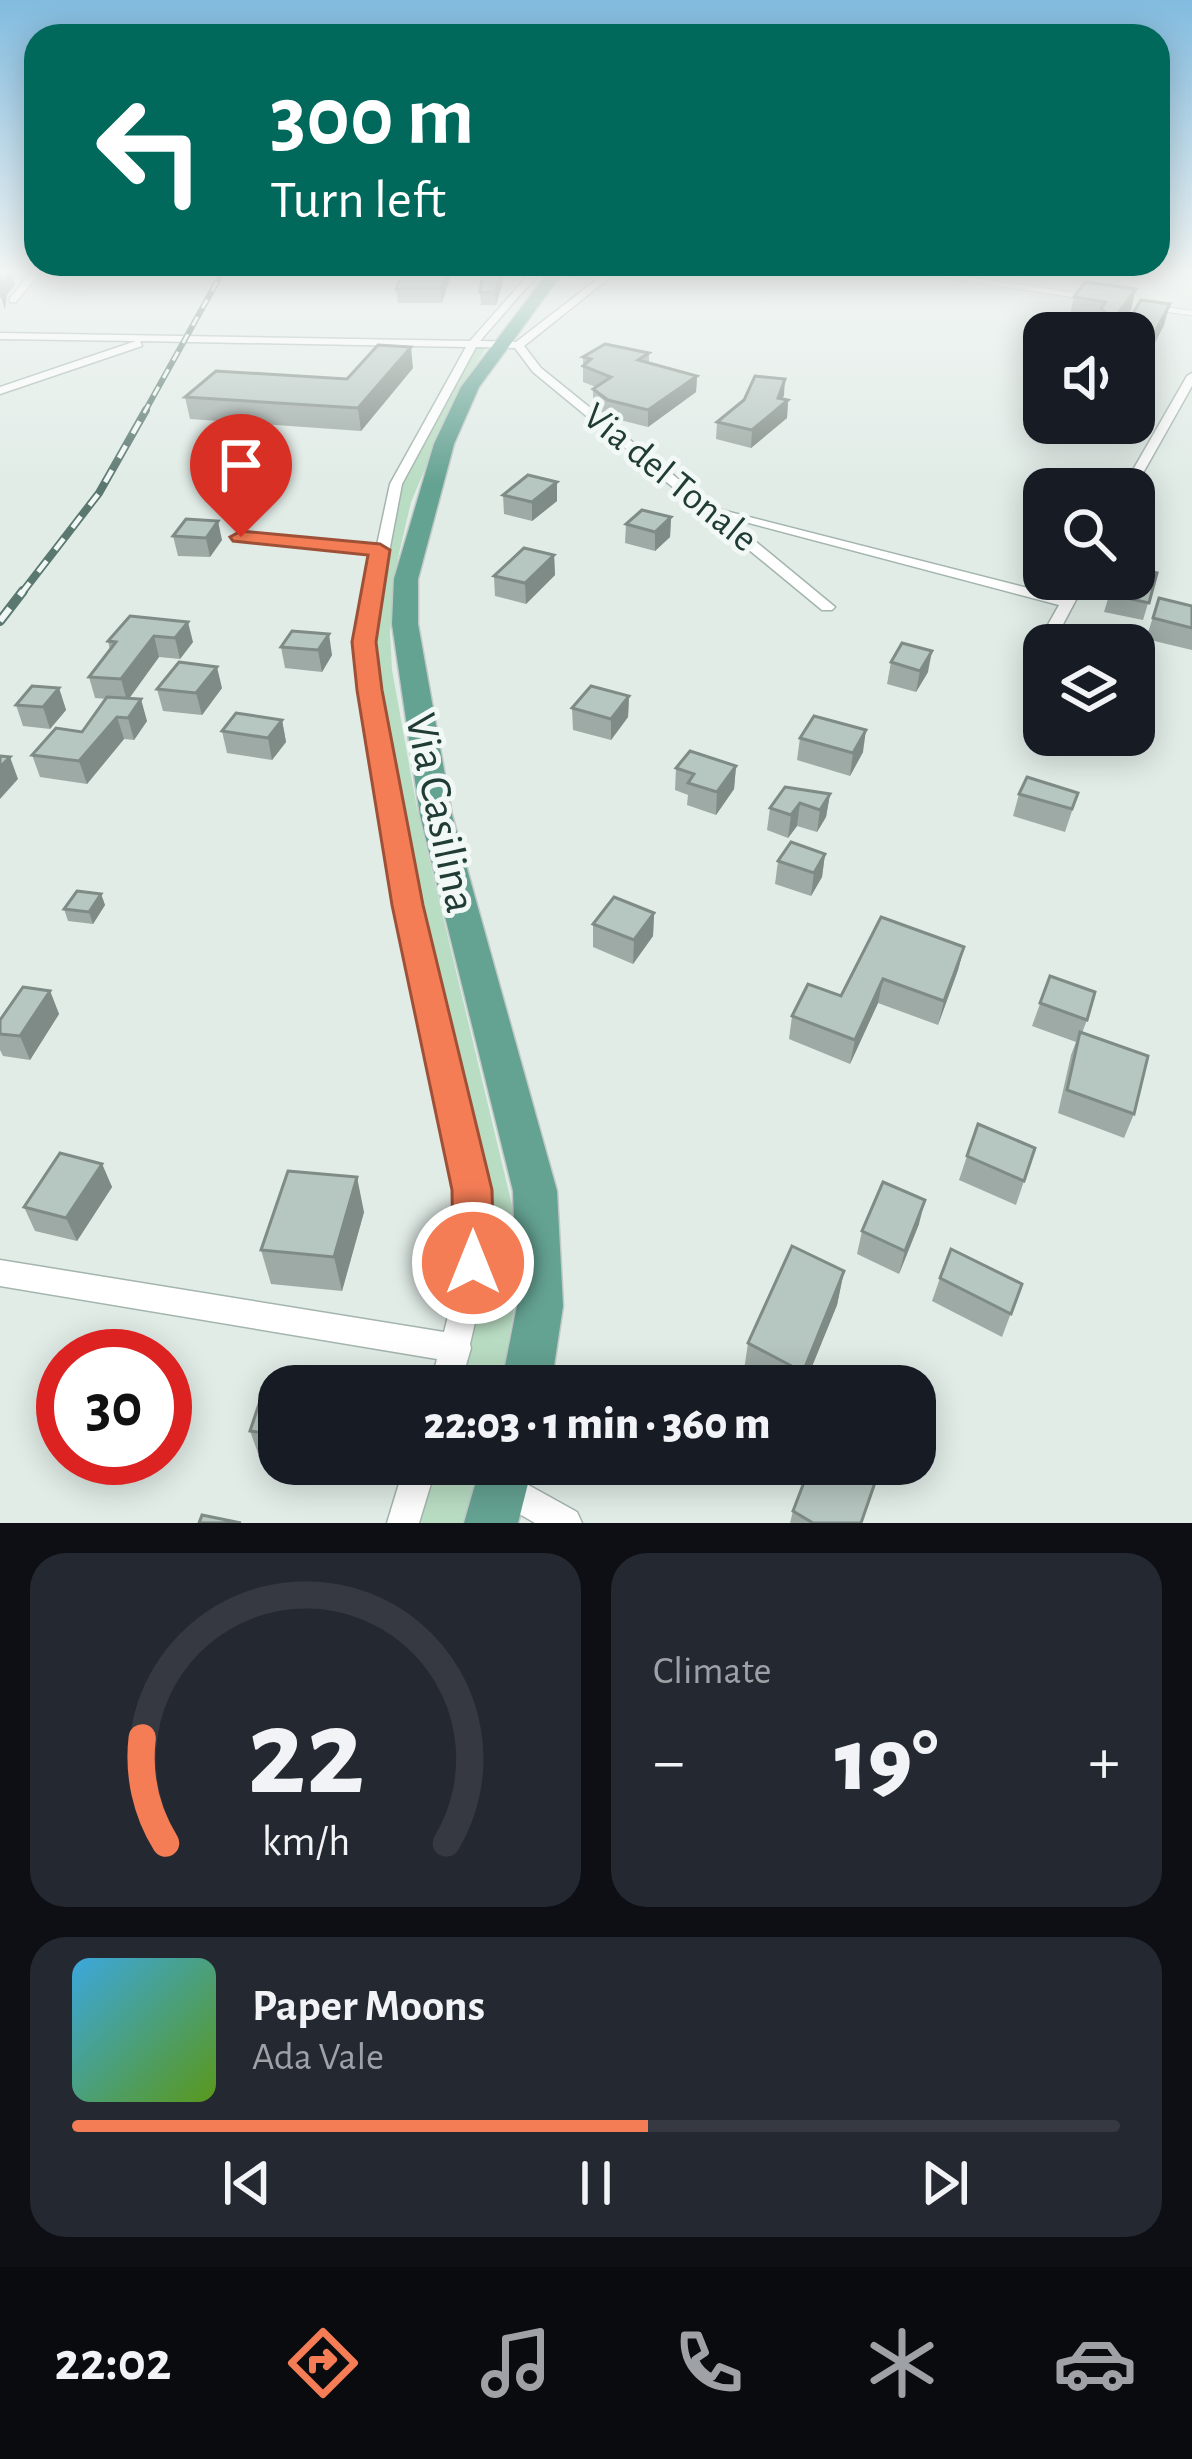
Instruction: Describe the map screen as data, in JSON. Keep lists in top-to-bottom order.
{
  "streets": {
    "main road": ["Via Casilina"],
    "street": ["Via del Tonale"]
  },
  "crossings": [
    ["Via del Tonale", "Via Casilina"]
  ],
  "page": {
    "turn": ["300 m", "Turn left"],
    "limit": "30",
    "trip": "22:03 · 1 min · 360 m",
    "tile": "Climate",
    "heat": ["−", "19°", "+"],
    "song": ["Paper Moons", "Ada Vale"],
    "tabs": "22:02",
    "gauge": ["22", "km/h"]
  }
}
